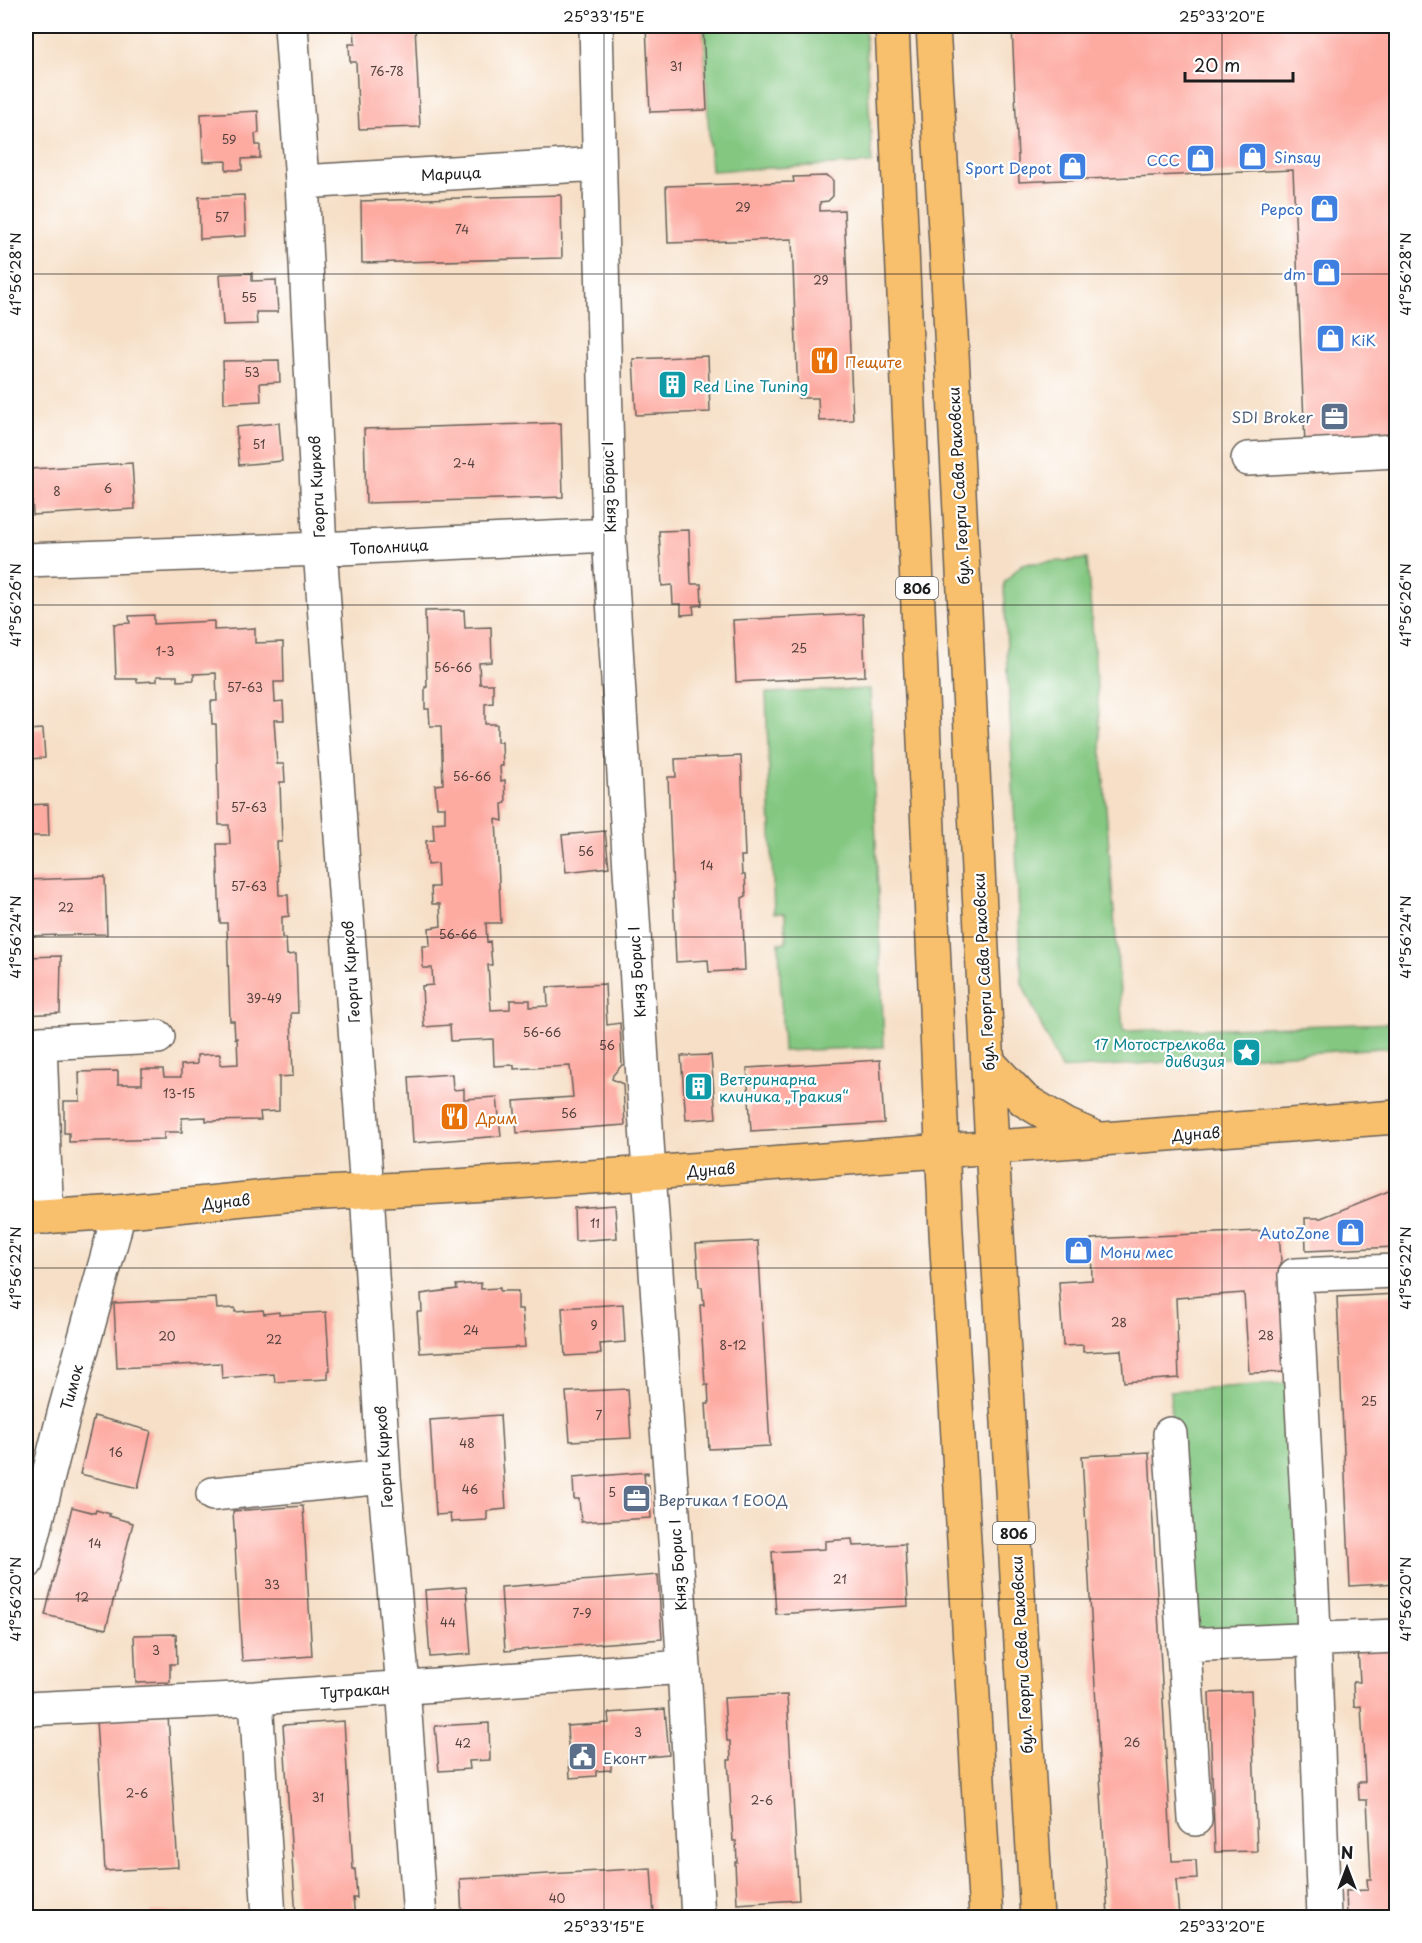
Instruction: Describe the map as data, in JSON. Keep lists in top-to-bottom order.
{
  "streets": {
    "main road": ["бул. Георги Сава Раковски", "806", "Дунав"],
    "street": [
      "Марица",
      "Георги Кирков",
      "Княз Борис I",
      "Тополница",
      "Тимок",
      "Тутракан"
    ]
  },
  "crossings": [
    ["Марица", "Георги Кирков"],
    ["Марица", "Княз Борис I"],
    ["бул. Георги Сава Раковски", "Дунав"],
    ["Георги Кирков", "Тополница"],
    ["Георги Кирков", "Дунав"],
    ["Георги Кирков", "Тутракан"],
    ["Княз Борис I", "Тополница"],
    ["Княз Борис I", "Дунав"],
    ["Княз Борис I", "Тутракан"],
    ["806", "Дунав"],
    ["Дунав", "Тимок"]
  ],
  "places": {
    "shop": [
      "Sinsay",
      "CCC",
      "Sport Depot",
      "Pepco",
      "dm",
      "KiK",
      "AutoZone",
      "Мони мес"
    ],
    "restaurant": ["Пещите", "Дрим"],
    "building": ["Red Line Tuning", "Ветеринарна клиника „Тракия“"],
    "office": ["SDI Broker", "Вертикал 1 ЕООД"],
    "place": ["17 Мотострелкова дивизия"],
    "public building": ["Еконт"]
  },
  "house_numbers": [
    "31",
    "76-78",
    "59",
    "29",
    "57",
    "74",
    "29",
    "55",
    "53",
    "51",
    "2-4",
    "6",
    "8",
    "25",
    "1-3",
    "56-66",
    "57-63",
    "56-66",
    "57-63",
    "56",
    "14",
    "57-63",
    "22",
    "56-66",
    "39-49",
    "56-66",
    "56",
    "13-15",
    "56",
    "11",
    "28",
    "9",
    "24",
    "28",
    "20",
    "22",
    "8-12",
    "25",
    "7",
    "48",
    "16",
    "46",
    "5",
    "14",
    "21",
    "33",
    "12",
    "7-9",
    "44",
    "3",
    "3",
    "26",
    "42",
    "2-6",
    "31",
    "2-6",
    "40"
  ],
  "scale_bar": "20 m",
  "north": "top",
  "coordinates": [
    "25°33'15\"E",
    "25°33'20\"E",
    "41°56'28\"N",
    "41°56'26\"N",
    "41°56'24\"N",
    "41°56'22\"N",
    "41°56'20\"N"
  ]
}
